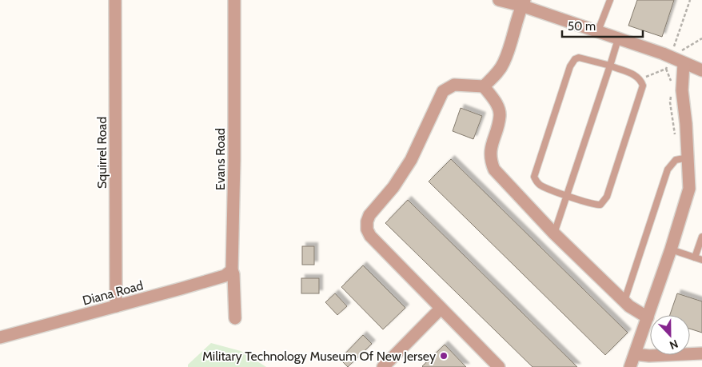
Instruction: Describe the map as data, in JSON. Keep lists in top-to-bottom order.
{
  "streets": {
    "street": ["Squirrel Road", "Evans Road", "Diana Road"]
  },
  "crossings": [
    ["Squirrel Road", "Diana Road"],
    ["Evans Road", "Diana Road"]
  ],
  "places": ["Military Technology Museum Of New Jersey"],
  "scale_bar": "50 m",
  "north": "bottom"
}
